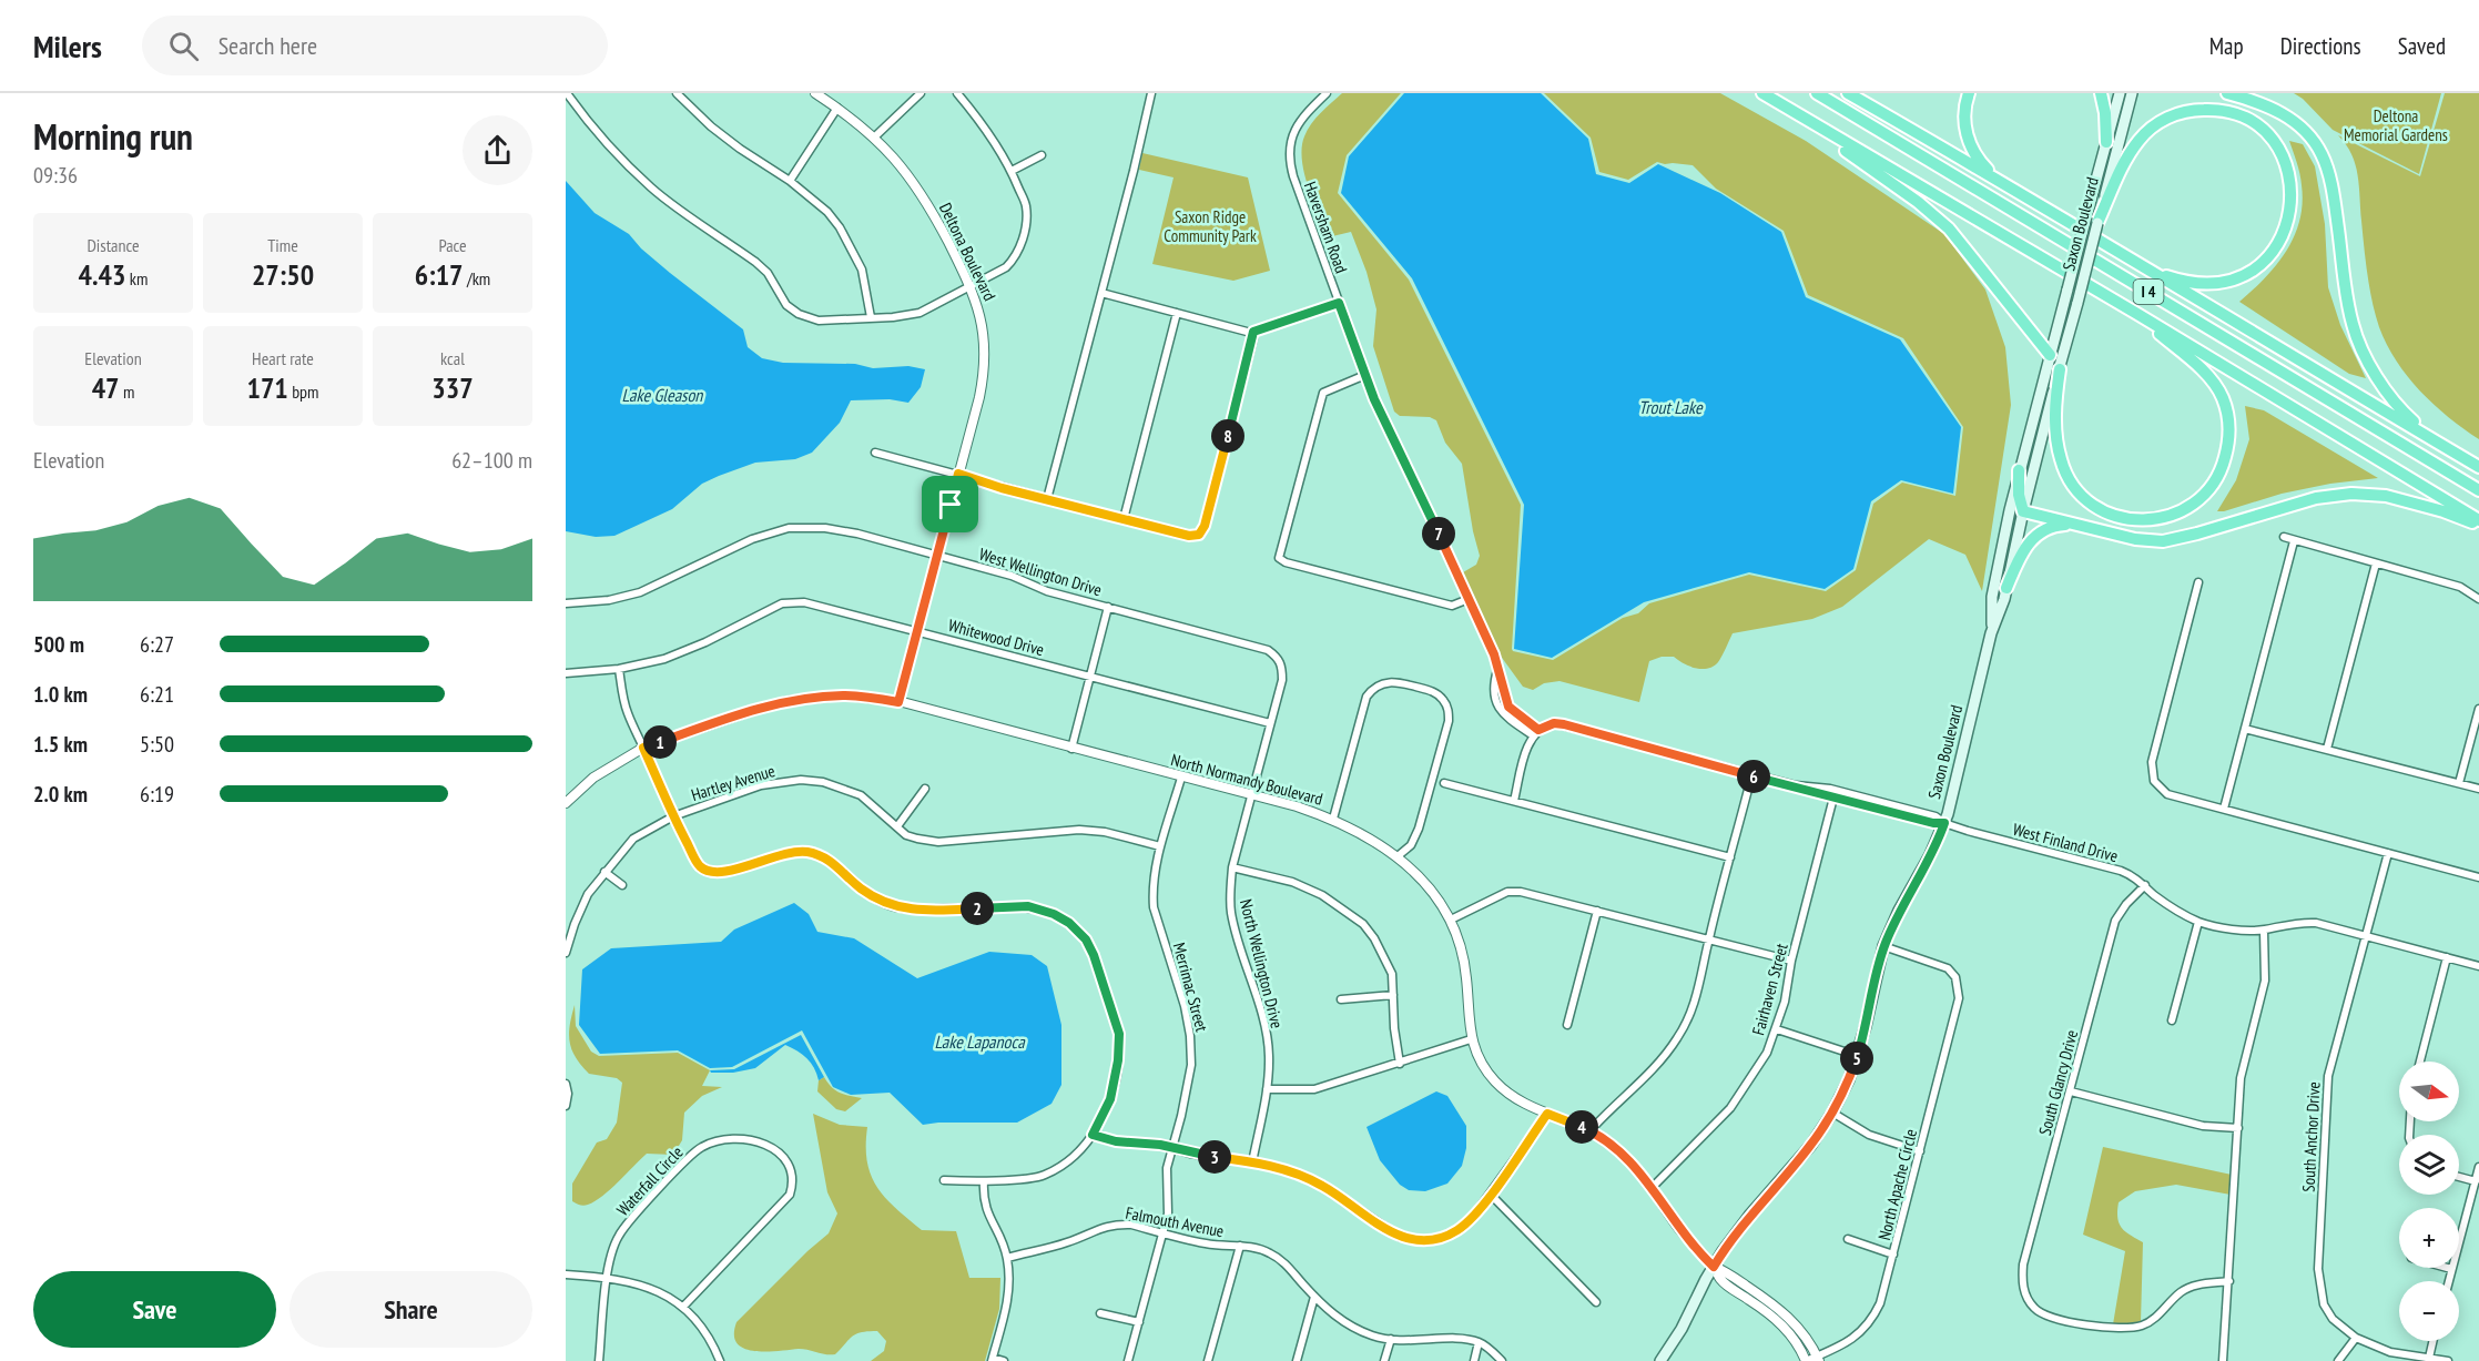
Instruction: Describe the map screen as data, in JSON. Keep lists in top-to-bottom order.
{
  "streets": {
    "highway": ["I 4"],
    "main road": ["Saxon Boulevard"],
    "street": [
      "Haversham Road",
      "Deltona Boulevard",
      "West Wellington Drive",
      "Whitewood Drive",
      "North Normandy Boulevard",
      "Hartley Avenue",
      "West Finland Drive",
      "North Wellington Drive",
      "Merrimac Street",
      "Fairhaven Street",
      "South Glancy Drive",
      "South Anchor Drive",
      "Waterfall Circle",
      "North Apache Circle",
      "Falmouth Avenue"
    ]
  },
  "crossings": [
    ["Saxon Boulevard", "North Normandy Boulevard"],
    ["Saxon Boulevard", "West Finland Drive"],
    ["Saxon Boulevard", "North Apache Circle"],
    ["Haversham Road", "West Finland Drive"],
    ["Deltona Boulevard", "West Wellington Drive"],
    ["Deltona Boulevard", "Whitewood Drive"],
    ["Deltona Boulevard", "North Normandy Boulevard"],
    ["West Wellington Drive", "North Wellington Drive"],
    ["Whitewood Drive", "North Wellington Drive"],
    ["North Normandy Boulevard", "North Wellington Drive"],
    ["North Normandy Boulevard", "Merrimac Street"],
    ["North Normandy Boulevard", "Fairhaven Street"],
    ["North Normandy Boulevard", "North Apache Circle"],
    ["Hartley Avenue", "Merrimac Street"],
    ["West Finland Drive", "Fairhaven Street"],
    ["West Finland Drive", "South Glancy Drive"],
    ["West Finland Drive", "South Anchor Drive"],
    ["Merrimac Street", "Falmouth Avenue"]
  ],
  "water": ["Lake Gleason", "Trout Lake", "Lake Lapanoca"],
  "parks": ["Deltona Memorial Gardens", "Saxon Ridge Community Park"],
  "north": "right",
  "page": {
    "header": "Milers",
    "search": "Search here",
    "nav": ["Map", "Directions", "Saved"],
    "heading": ["Morning run", "09:36"],
    "stats": [
      ["Distance", "4.43 km"],
      ["Time", "27:50"],
      ["Pace", "6:17 /km"],
      ["Elevation", "47 m"],
      ["Heart rate", "171 bpm"],
      ["kcal", "337"]
    ],
    "pins": [
      "8",
      "7",
      "1",
      "6",
      "2",
      "5",
      "4",
      "3"
    ],
    "chart": ["Elevation", "62–100 m"],
    "list": [
      {
        "name": "500 m",
        "note": "6:27"
      },
      {
        "name": "1.0 km",
        "note": "6:21"
      },
      {
        "name": "1.5 km",
        "note": "5:50"
      },
      {
        "name": "2.0 km",
        "note": "6:19"
      }
    ],
    "map_buttons": ["+", "−"],
    "buttons": ["Save", "Share"]
  }
}
